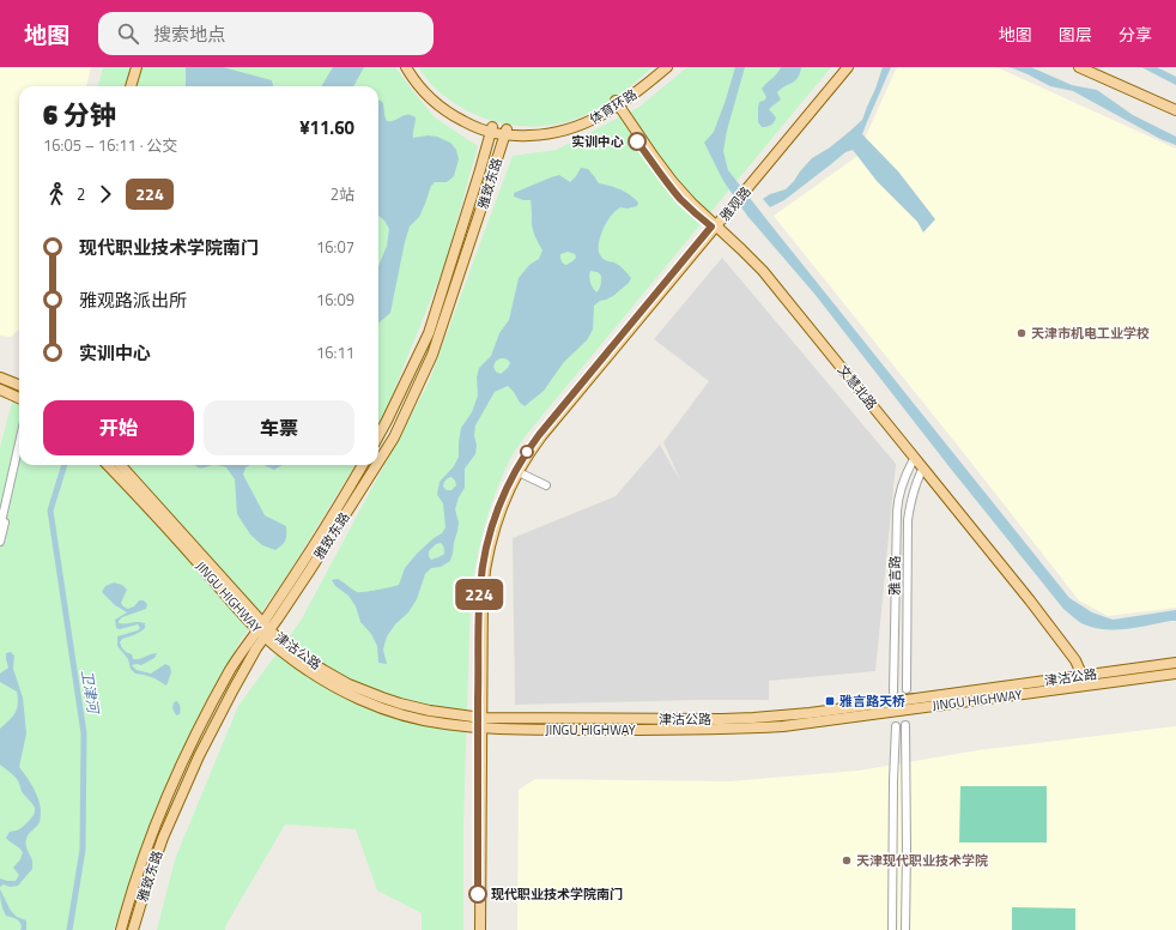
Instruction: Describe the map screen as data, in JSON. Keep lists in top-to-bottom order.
{
  "streets": {
    "main road": [
      "体育环路",
      "雅致东路",
      "雅观路",
      "文慧北路",
      "JINGU HIGHWAY",
      "津沽公路"
    ],
    "street": ["雅言路"]
  },
  "crossings": [
    ["体育环路", "雅致东路"],
    ["体育环路", "文慧北路"],
    ["雅致东路", "JINGU HIGHWAY"],
    ["雅致东路", "津沽公路"],
    ["雅观路", "文慧北路"],
    ["雅观路", "JINGU HIGHWAY"],
    ["雅观路", "津沽公路"],
    ["文慧北路", "雅言路"],
    ["文慧北路", "JINGU HIGHWAY"],
    ["文慧北路", "津沽公路"],
    ["JINGU HIGHWAY", "津沽公路"]
  ],
  "water": ["卫津河"],
  "places": {
    "other": [
      "实训中心",
      "天津市机电工业学校",
      "天津现代职业技术学院",
      "现代职业技术学院南门"
    ],
    "transit": ["雅言路天桥"]
  },
  "lines": ["bus line 224"],
  "page": {
    "header": "地图",
    "search": "搜索地点",
    "nav": ["地图", "图层", "分享"],
    "on_map": "224",
    "heading": ["6 分钟", "16:05 – 16:11 · 公交", "¥11.60"],
    "legs": ["2", "224", "2站"],
    "list": [
      {
        "name": "现代职业技术学院南门",
        "value": "16:07"
      },
      {
        "name": "雅观路派出所",
        "value": "16:09"
      },
      {
        "name": "实训中心",
        "value": "16:11"
      }
    ],
    "buttons": ["开始", "车票"]
  }
}
